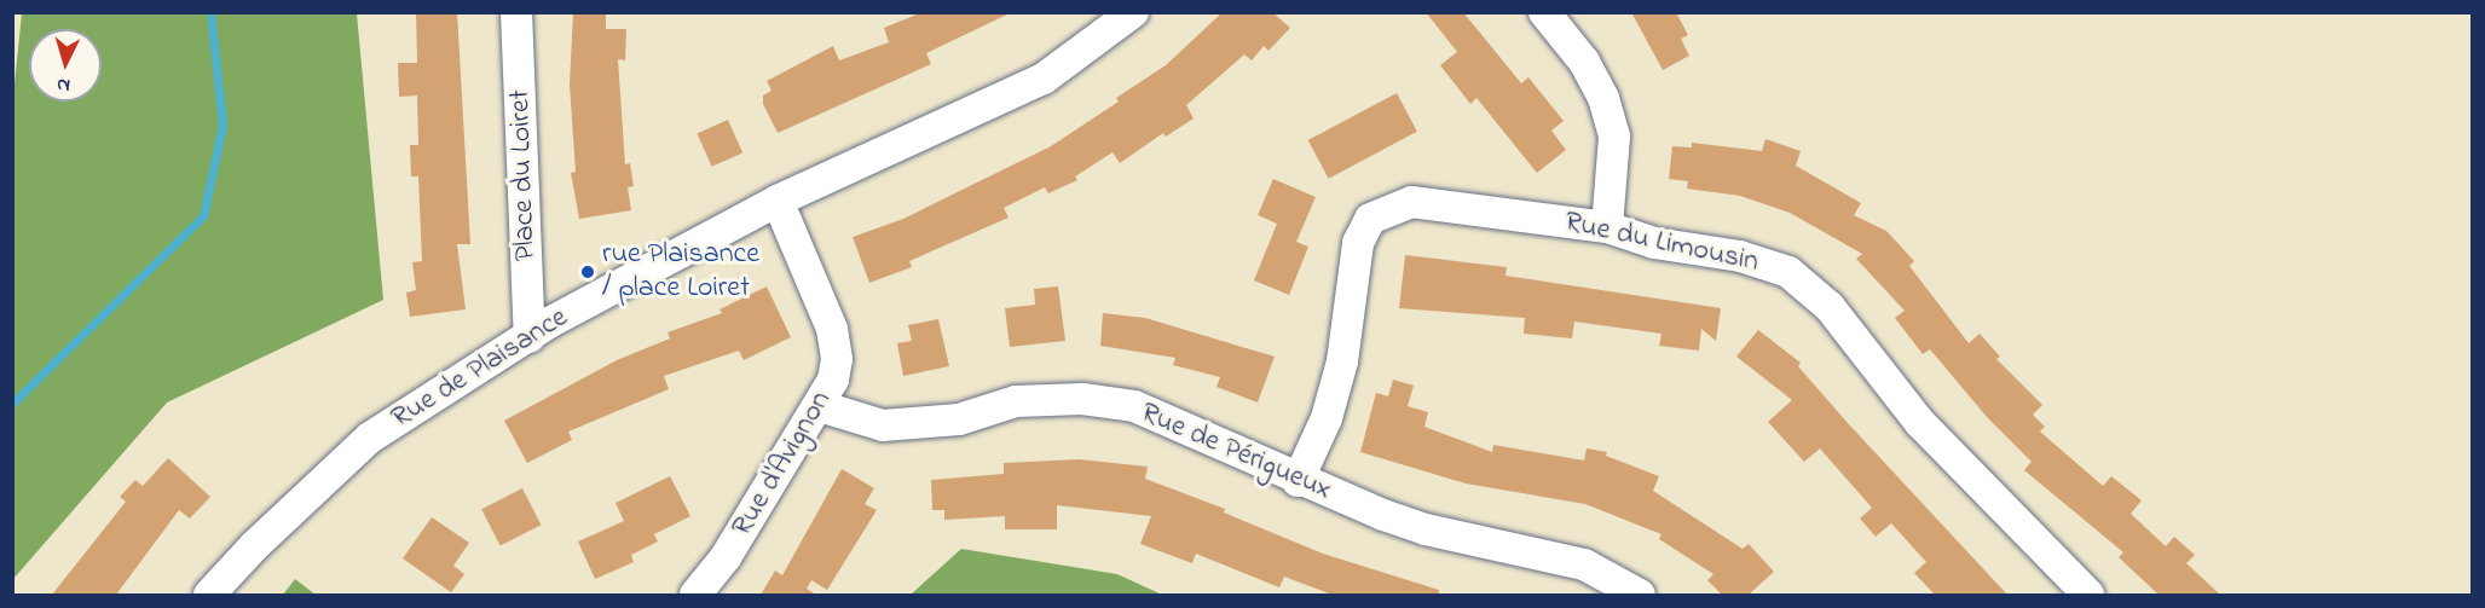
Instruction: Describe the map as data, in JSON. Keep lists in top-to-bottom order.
{
  "streets": {
    "street": [
      "Place du Loiret",
      "Rue du Limousin",
      "Rue de Plaisance",
      "Rue de Périgueux",
      "Rue d'Avignon"
    ]
  },
  "crossings": [
    ["Place du Loiret", "Rue de Plaisance"],
    ["Rue du Limousin", "Rue de Périgueux"],
    ["Rue de Plaisance", "Rue d'Avignon"],
    ["Rue de Périgueux", "Rue d'Avignon"]
  ],
  "places": ["rue Plaisance / place Loiret"],
  "north": "bottom"
}
